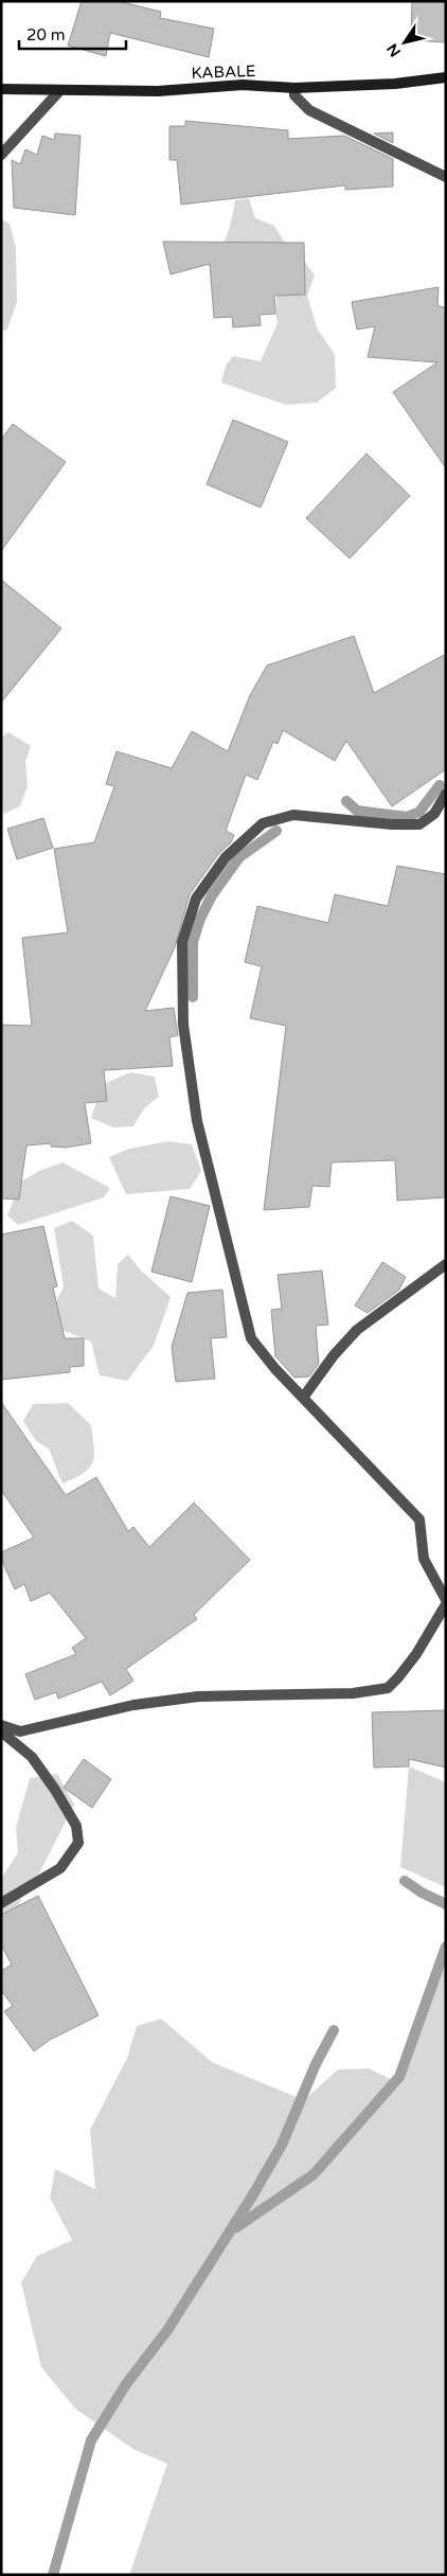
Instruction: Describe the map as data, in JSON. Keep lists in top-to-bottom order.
{
  "streets": {
    "street": ["KABALE"]
  },
  "scale_bar": "20 m",
  "north": "bottom left"
}
